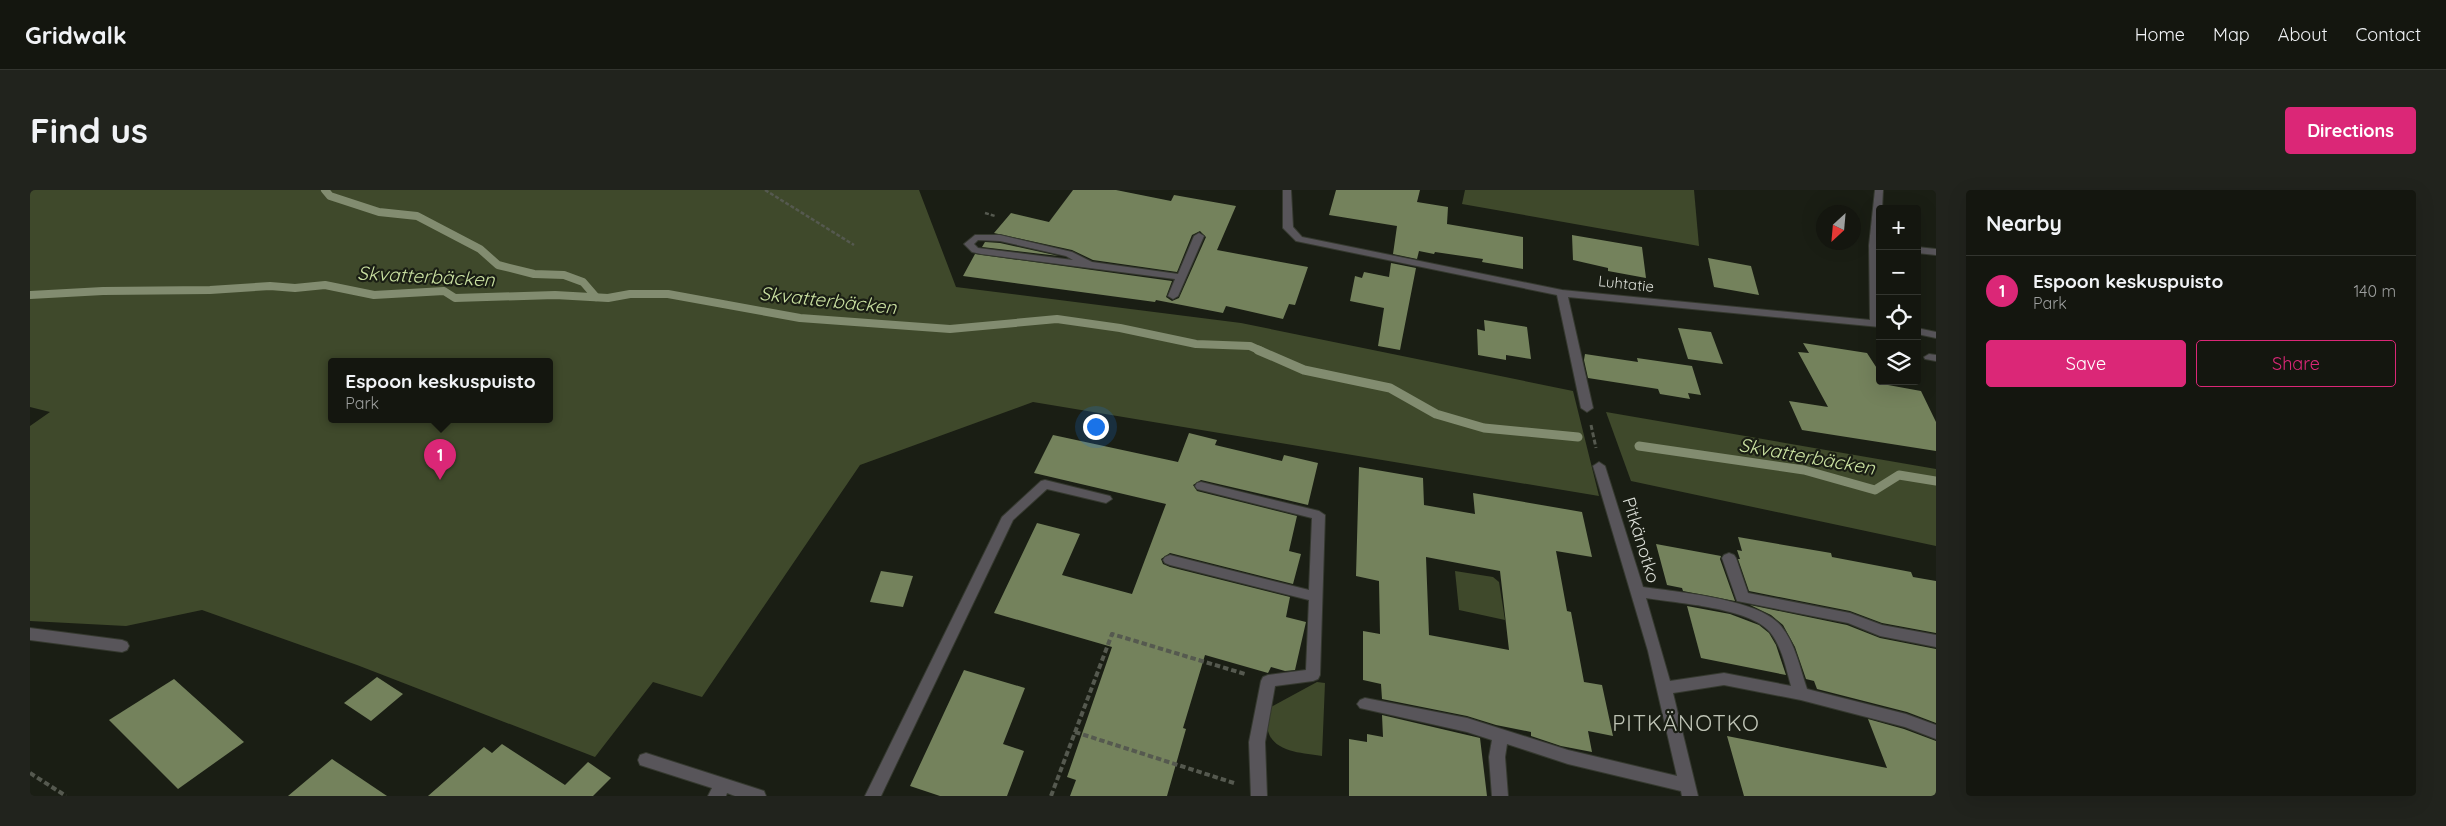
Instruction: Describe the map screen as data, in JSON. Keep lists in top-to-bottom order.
{
  "streets": {
    "street": ["Luhtatie", "Pitkänotko"]
  },
  "districts": ["PITKÄNOTKO"],
  "water": ["Skvatterbäcken"],
  "north": "bottom left",
  "page": {
    "header": "Gridwalk",
    "nav": [
      "Home",
      "Map",
      "About",
      "Contact"
    ],
    "buttons": [
      "Directions",
      ["Save", "Share"]
    ],
    "title": "Find us",
    "heading": "Nearby",
    "map_buttons": ["+", "−"],
    "list": [
      {
        "mark": "1",
        "name": "Espoon keskuspuisto",
        "note": "Park",
        "value": "140 m"
      }
    ],
    "popup": ["Espoon keskuspuisto", "Park"],
    "pins": "1"
  }
}
